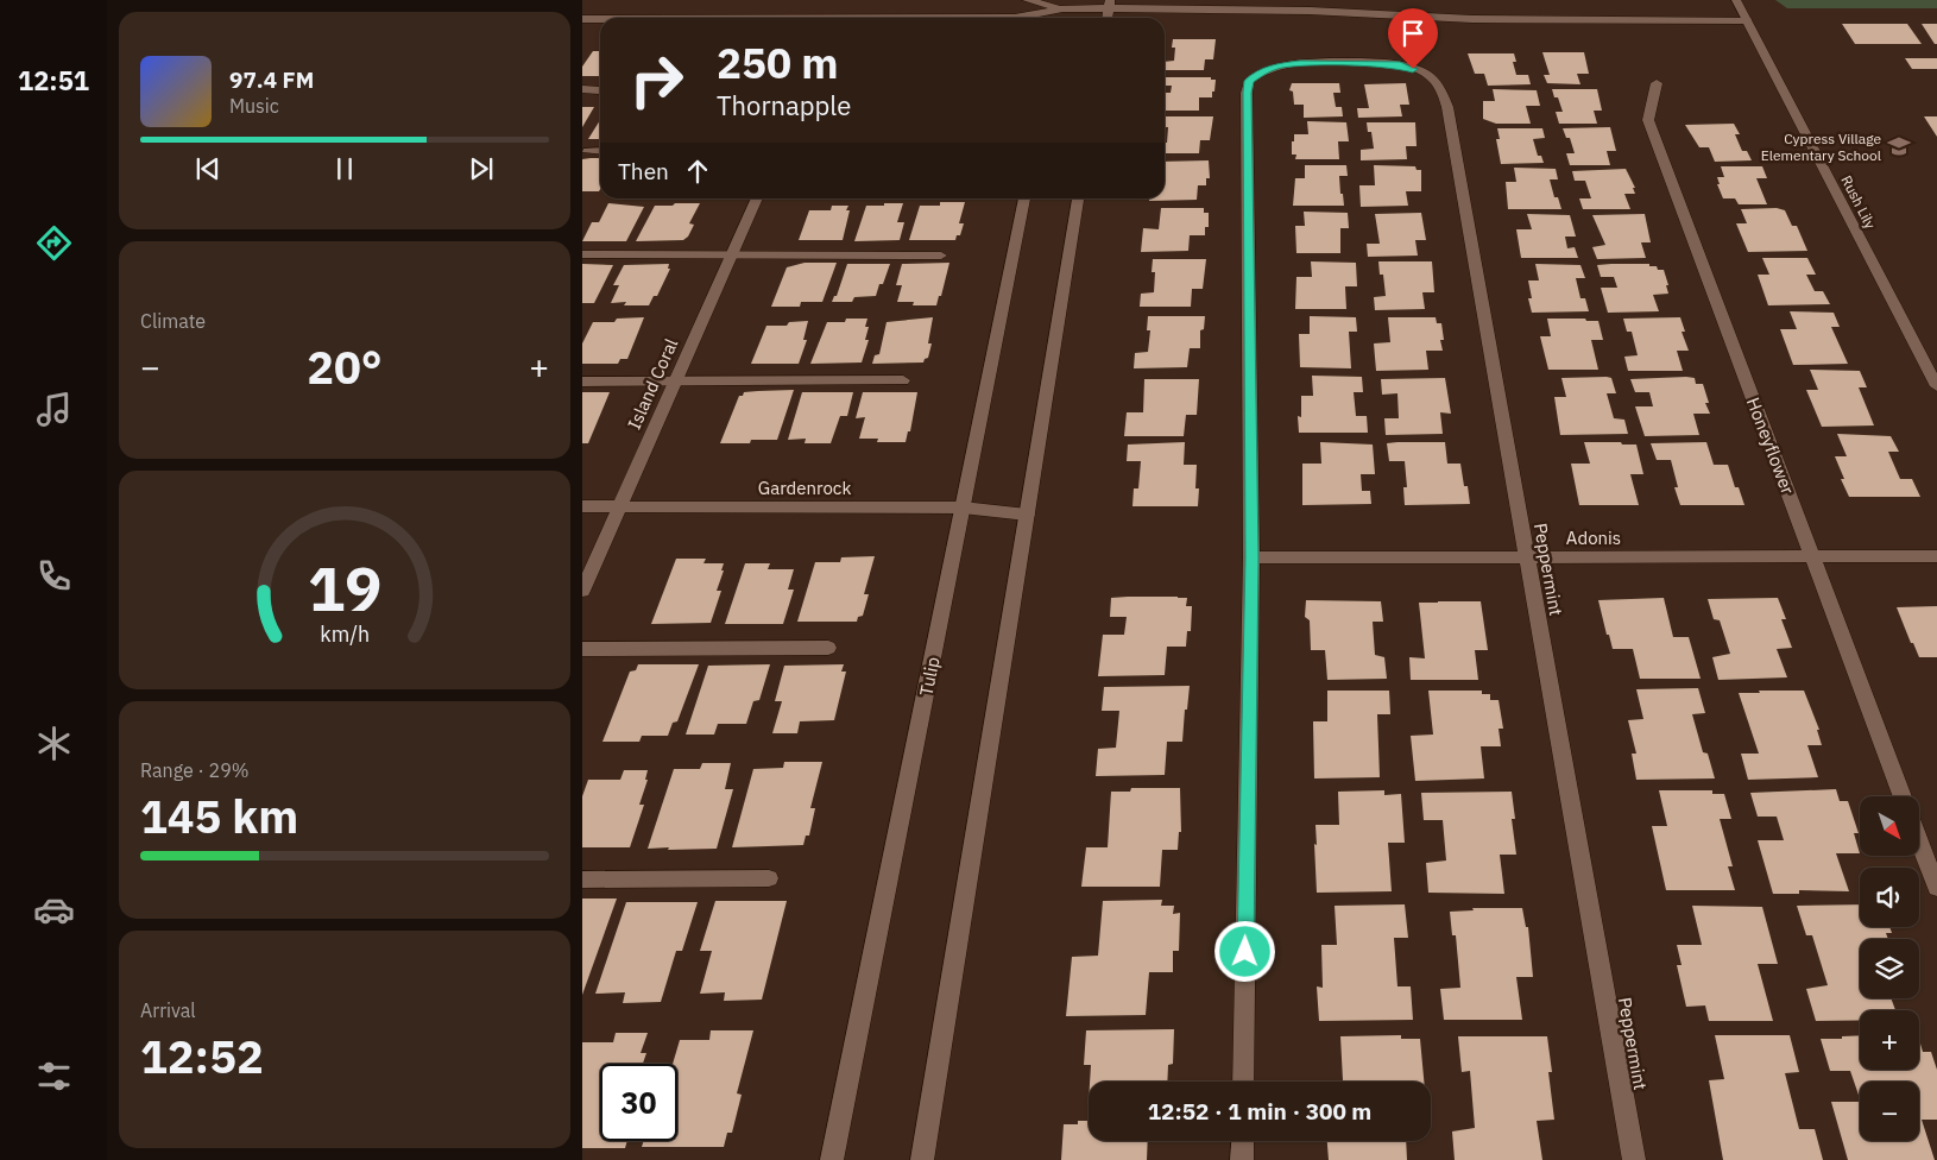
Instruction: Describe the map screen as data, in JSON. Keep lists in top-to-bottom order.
{
  "streets": {
    "street": [
      "Rush Lily",
      "Island Coral",
      "Honeyflower",
      "Gardenrock",
      "Adonis",
      "Peppermint",
      "Tulip"
    ]
  },
  "crossings": [
    ["Island Coral", "Gardenrock"],
    ["Honeyflower", "Adonis"],
    ["Gardenrock", "Tulip"],
    ["Adonis", "Peppermint"]
  ],
  "places": {
    "school or university": ["Cypress Village Elementary School"]
  },
  "north": "bottom right",
  "page": {
    "tabs": "12:51",
    "turn": ["250 m", "Thornapple"],
    "song": ["97.4 FM", "Music"],
    "then": "Then",
    "tile": [
      "Climate",
      ["Range · 29%", "145 km"],
      ["Arrival", "12:52"]
    ],
    "heat": ["−", "20°", "+"],
    "map_buttons": ["+", "−"],
    "limit": "30",
    "trip": "12:52 · 1 min · 300 m",
    "gauge": ["19", "km/h"]
  }
}
